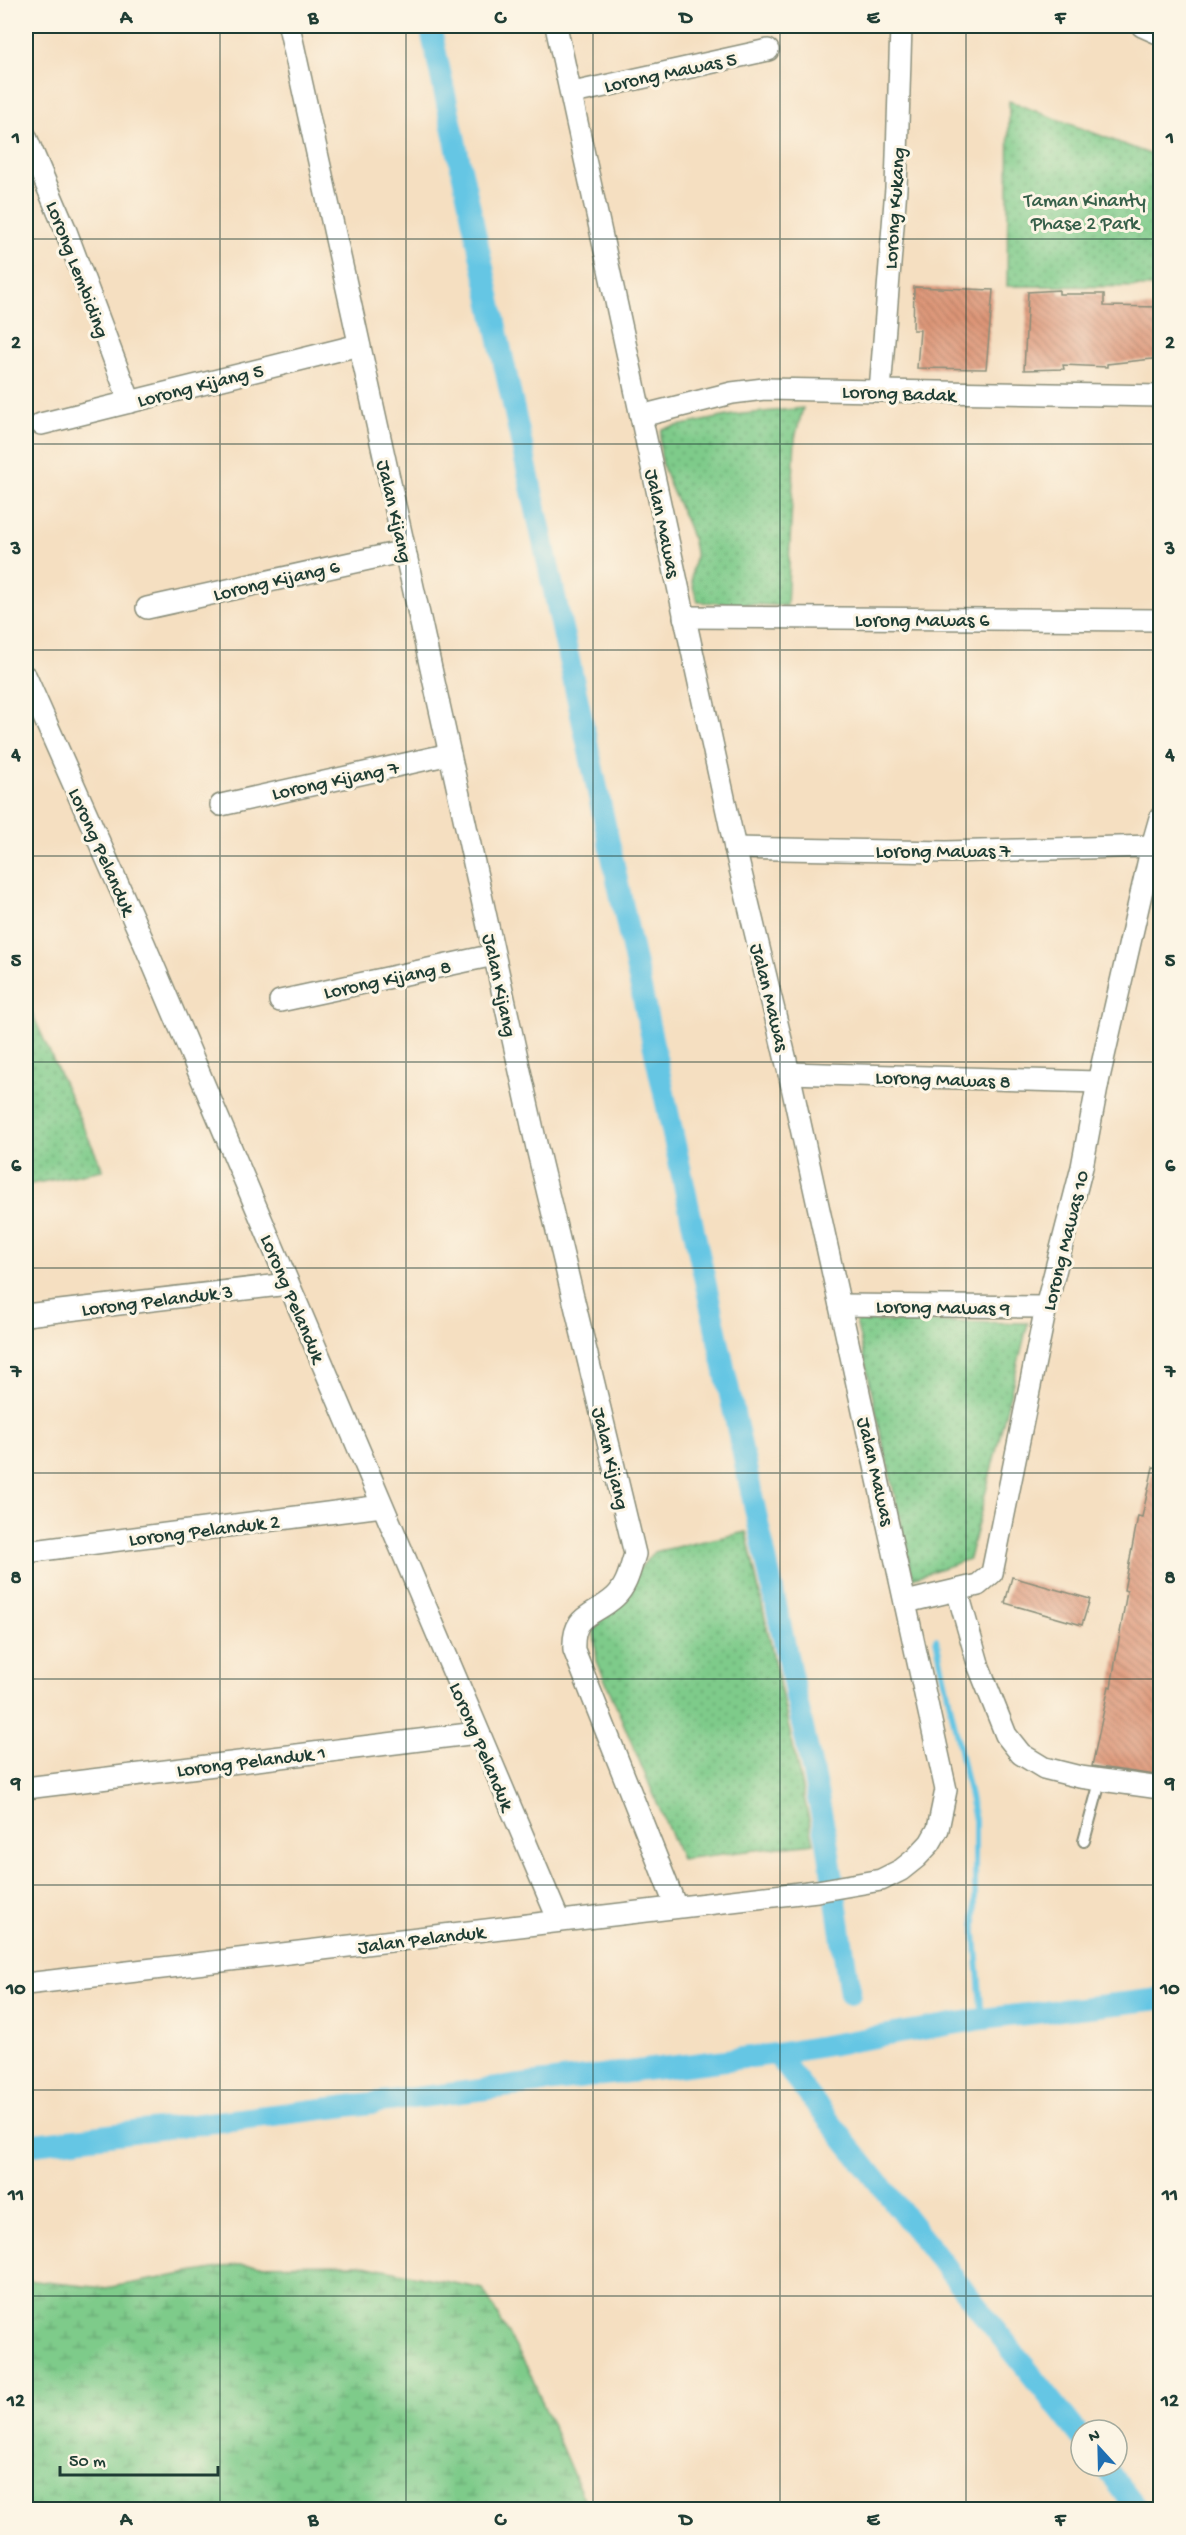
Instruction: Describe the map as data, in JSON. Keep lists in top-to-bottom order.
{
  "streets": {
    "street": [
      "Lorong Mawas 5",
      "Lorong Kukang",
      "Lorong Lembiding",
      "Lorong Kijang 5",
      "Lorong Badak",
      "Jalan Kijang",
      "Jalan Mawas",
      "Lorong Kijang 6",
      "Lorong Mawas 6",
      "Lorong Kijang 7",
      "Lorong Mawas 7",
      "Lorong Pelanduk",
      "Lorong Kijang 8",
      "Lorong Mawas 8",
      "Lorong Mawas 10",
      "Lorong Pelanduk 3",
      "Lorong Mawas 9",
      "Lorong Pelanduk 2",
      "Lorong Pelanduk 1",
      "Jalan Pelanduk"
    ]
  },
  "crossings": [
    ["Lorong Mawas 5", "Jalan Mawas"],
    ["Lorong Kukang", "Lorong Badak"],
    ["Lorong Lembiding", "Lorong Kijang 5"],
    ["Lorong Kijang 5", "Jalan Kijang"],
    ["Lorong Badak", "Jalan Mawas"],
    ["Jalan Kijang", "Lorong Kijang 6"],
    ["Jalan Kijang", "Lorong Kijang 7"],
    ["Jalan Kijang", "Lorong Kijang 8"],
    ["Jalan Kijang", "Jalan Pelanduk"],
    ["Jalan Mawas", "Lorong Mawas 6"],
    ["Jalan Mawas", "Lorong Mawas 7"],
    ["Jalan Mawas", "Lorong Mawas 8"],
    ["Jalan Mawas", "Lorong Mawas 10"],
    ["Jalan Mawas", "Lorong Mawas 9"],
    ["Jalan Mawas", "Jalan Pelanduk"],
    ["Lorong Mawas 7", "Lorong Mawas 10"],
    ["Lorong Pelanduk", "Lorong Pelanduk 3"],
    ["Lorong Pelanduk", "Lorong Pelanduk 2"],
    ["Lorong Pelanduk", "Lorong Pelanduk 1"],
    ["Lorong Pelanduk", "Jalan Pelanduk"],
    ["Lorong Mawas 8", "Lorong Mawas 10"],
    ["Lorong Mawas 10", "Lorong Mawas 9"]
  ],
  "parks": ["Taman Kinanty Phase 2 Park"],
  "scale_bar": "50 m",
  "north": "top",
  "grid": {
    "columns": [
      "A",
      "B",
      "C",
      "D",
      "E",
      "F"
    ],
    "rows": [
      "1",
      "2",
      "3",
      "4",
      "5",
      "6",
      "7",
      "8",
      "9",
      "10",
      "11",
      "12"
    ]
  }
}
